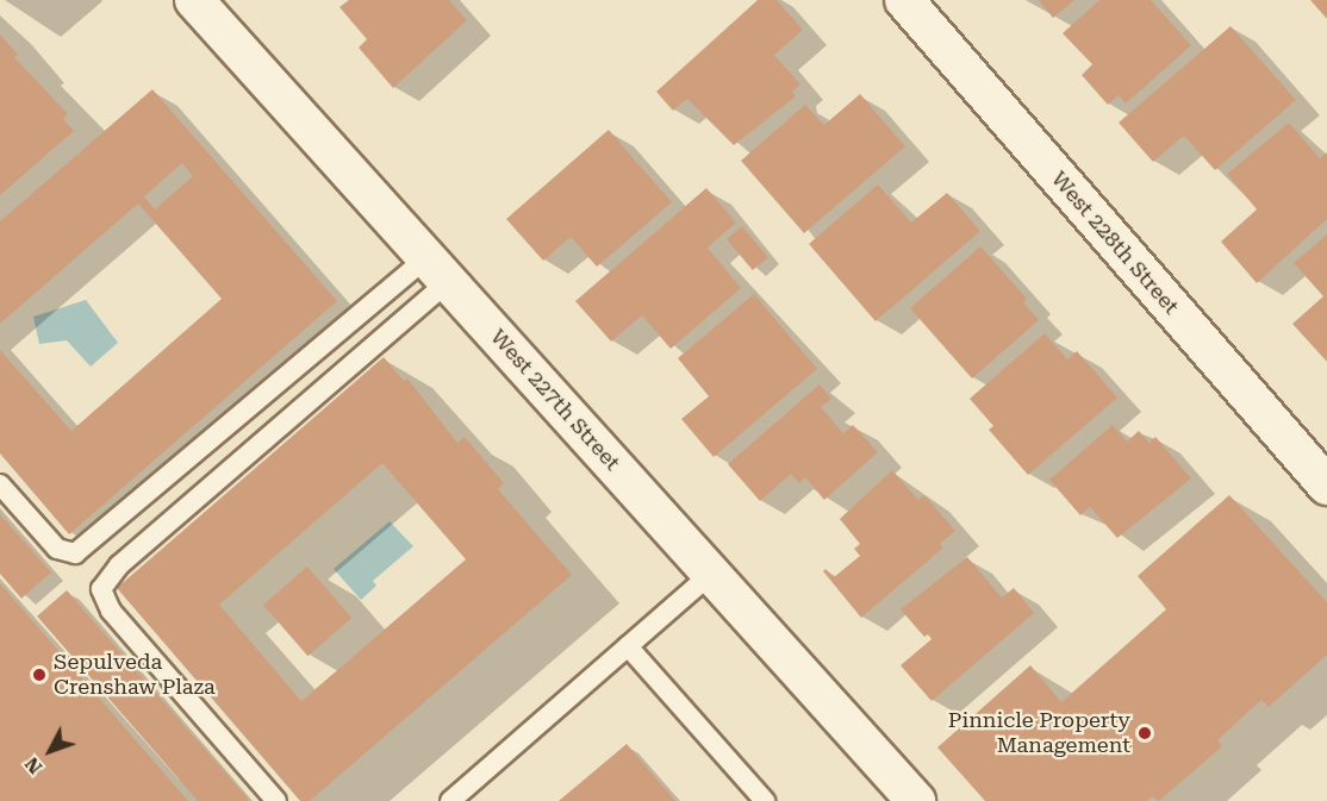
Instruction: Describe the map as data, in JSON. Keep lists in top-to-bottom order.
{
  "streets": {
    "street": ["West 228th Street", "West 227th Street"]
  },
  "places": ["Sepulveda Crenshaw Plaza", "Pinnicle Property Management"],
  "north": "bottom left"
}
